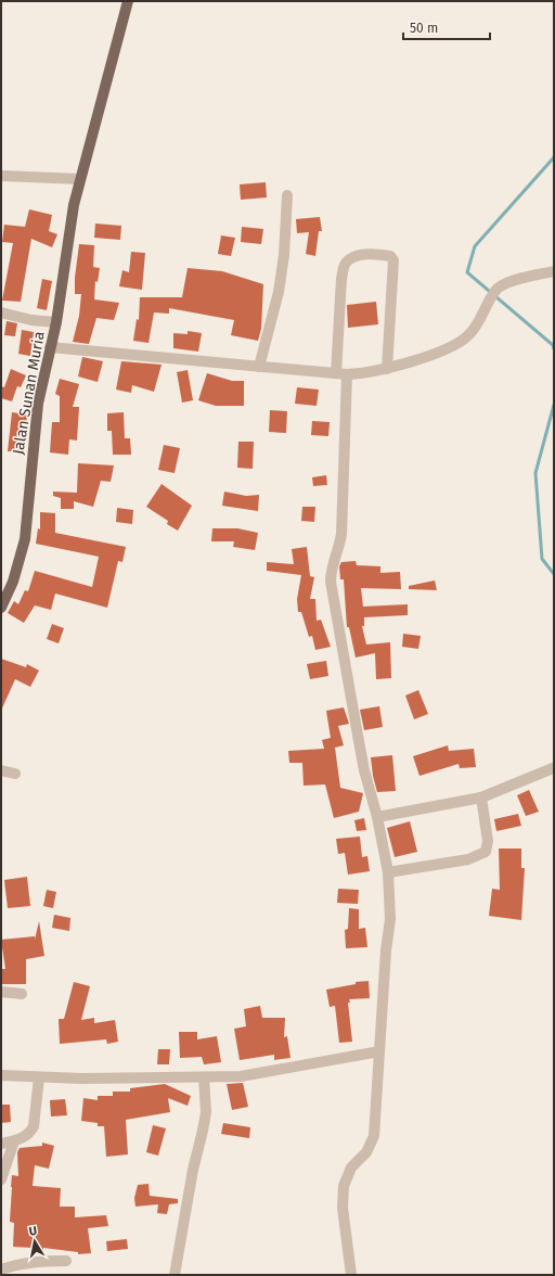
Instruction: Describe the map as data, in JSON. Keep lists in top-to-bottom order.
{
  "streets": {
    "main road": ["Jalan Sunan Muria"]
  },
  "scale_bar": "50 m",
  "north": "top"
}
